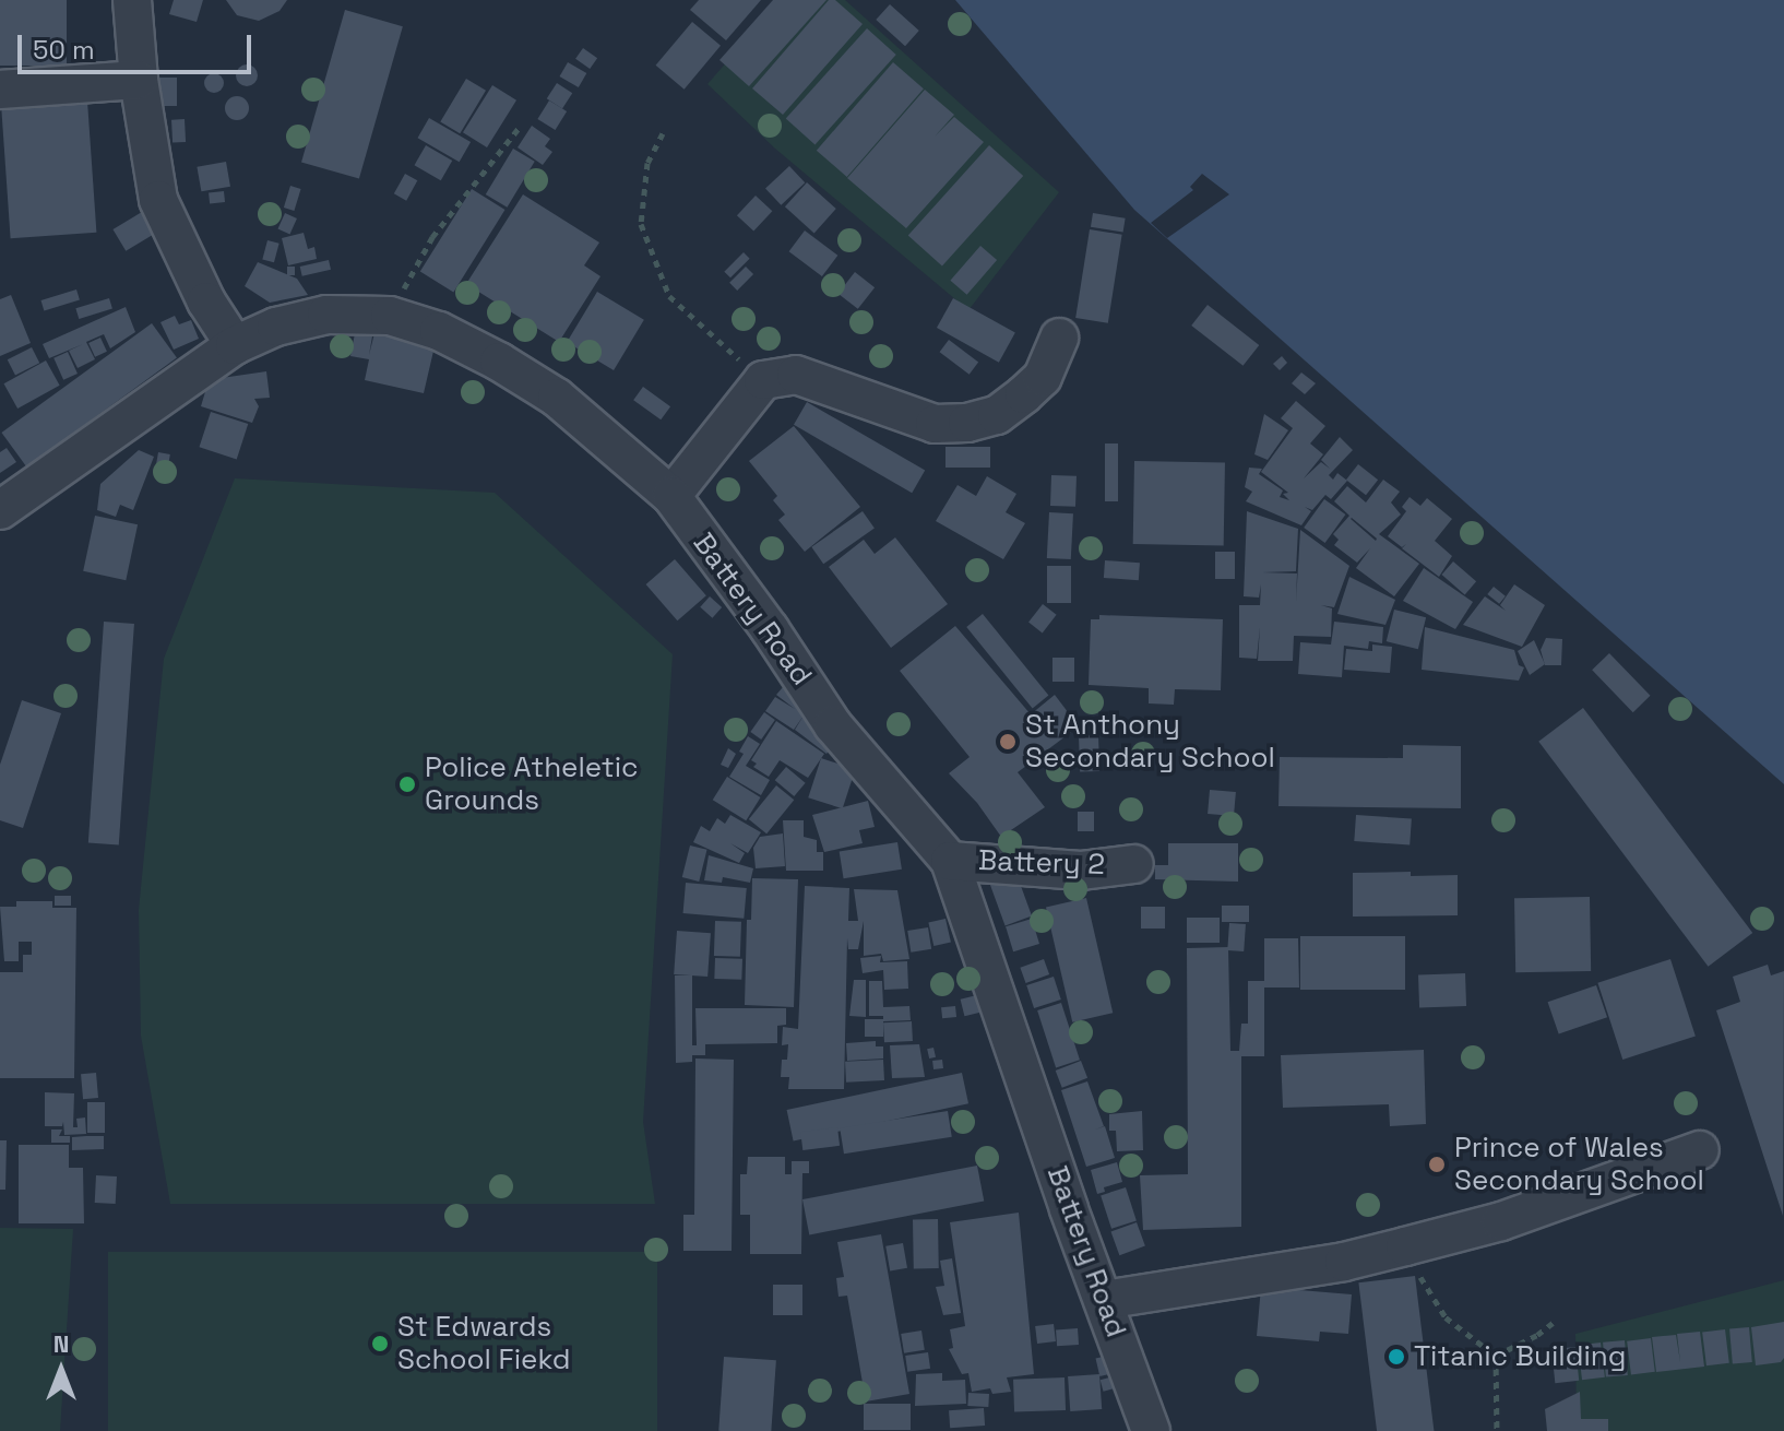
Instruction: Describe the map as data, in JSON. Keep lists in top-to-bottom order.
{
  "streets": {
    "street": ["Battery Road", "Battery 2"]
  },
  "crossings": [
    ["Battery Road", "Battery 2"]
  ],
  "places": [
    "St Anthony Secondary School",
    "Police Atheletic Grounds",
    "Prince of Wales Secondary School",
    "St Edwards School Fiekd",
    "Titanic Building"
  ],
  "scale_bar": "50 m",
  "north": "top"
}
